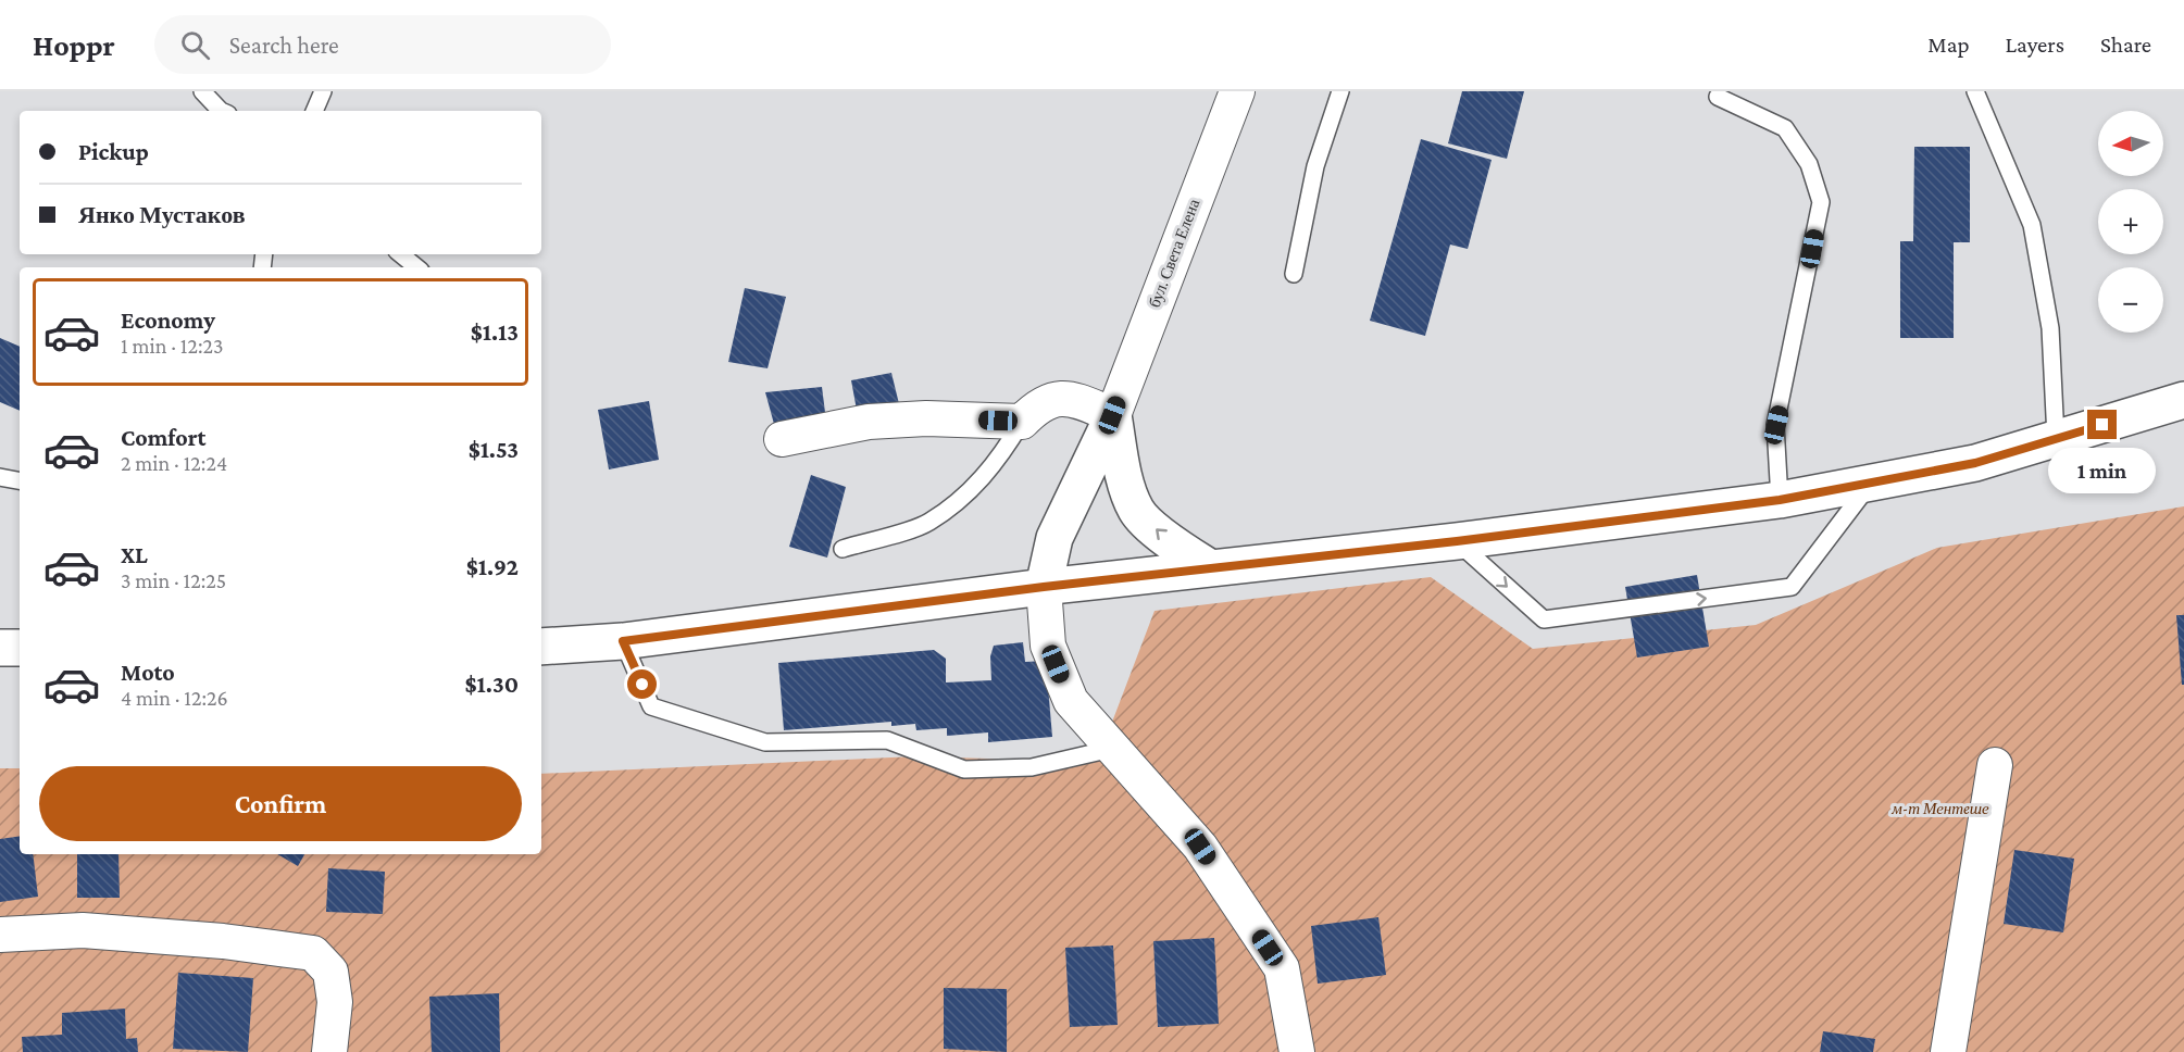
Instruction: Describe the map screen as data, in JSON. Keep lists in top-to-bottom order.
{
  "streets": {
    "street": ["бул. Света Елена"]
  },
  "parks": ["м-т Ментeше"],
  "north": "left",
  "page": {
    "header": "Hoppr",
    "search": "Search here",
    "nav": ["Map", "Layers", "Share"],
    "map_buttons": ["+", "−"],
    "banner": ["Pickup", "Янко Мустаков"],
    "list": [
      {
        "name": "Economy",
        "note": "1 min · 12:23",
        "value": "$1.13"
      },
      {
        "name": "Comfort",
        "note": "2 min · 12:24",
        "value": "$1.53"
      },
      {
        "name": "XL",
        "note": "3 min · 12:25",
        "value": "$1.92"
      },
      {
        "name": "Moto",
        "note": "4 min · 12:26",
        "value": "$1.30"
      }
    ],
    "bubble": "1 min",
    "buttons": "Confirm"
  }
}
